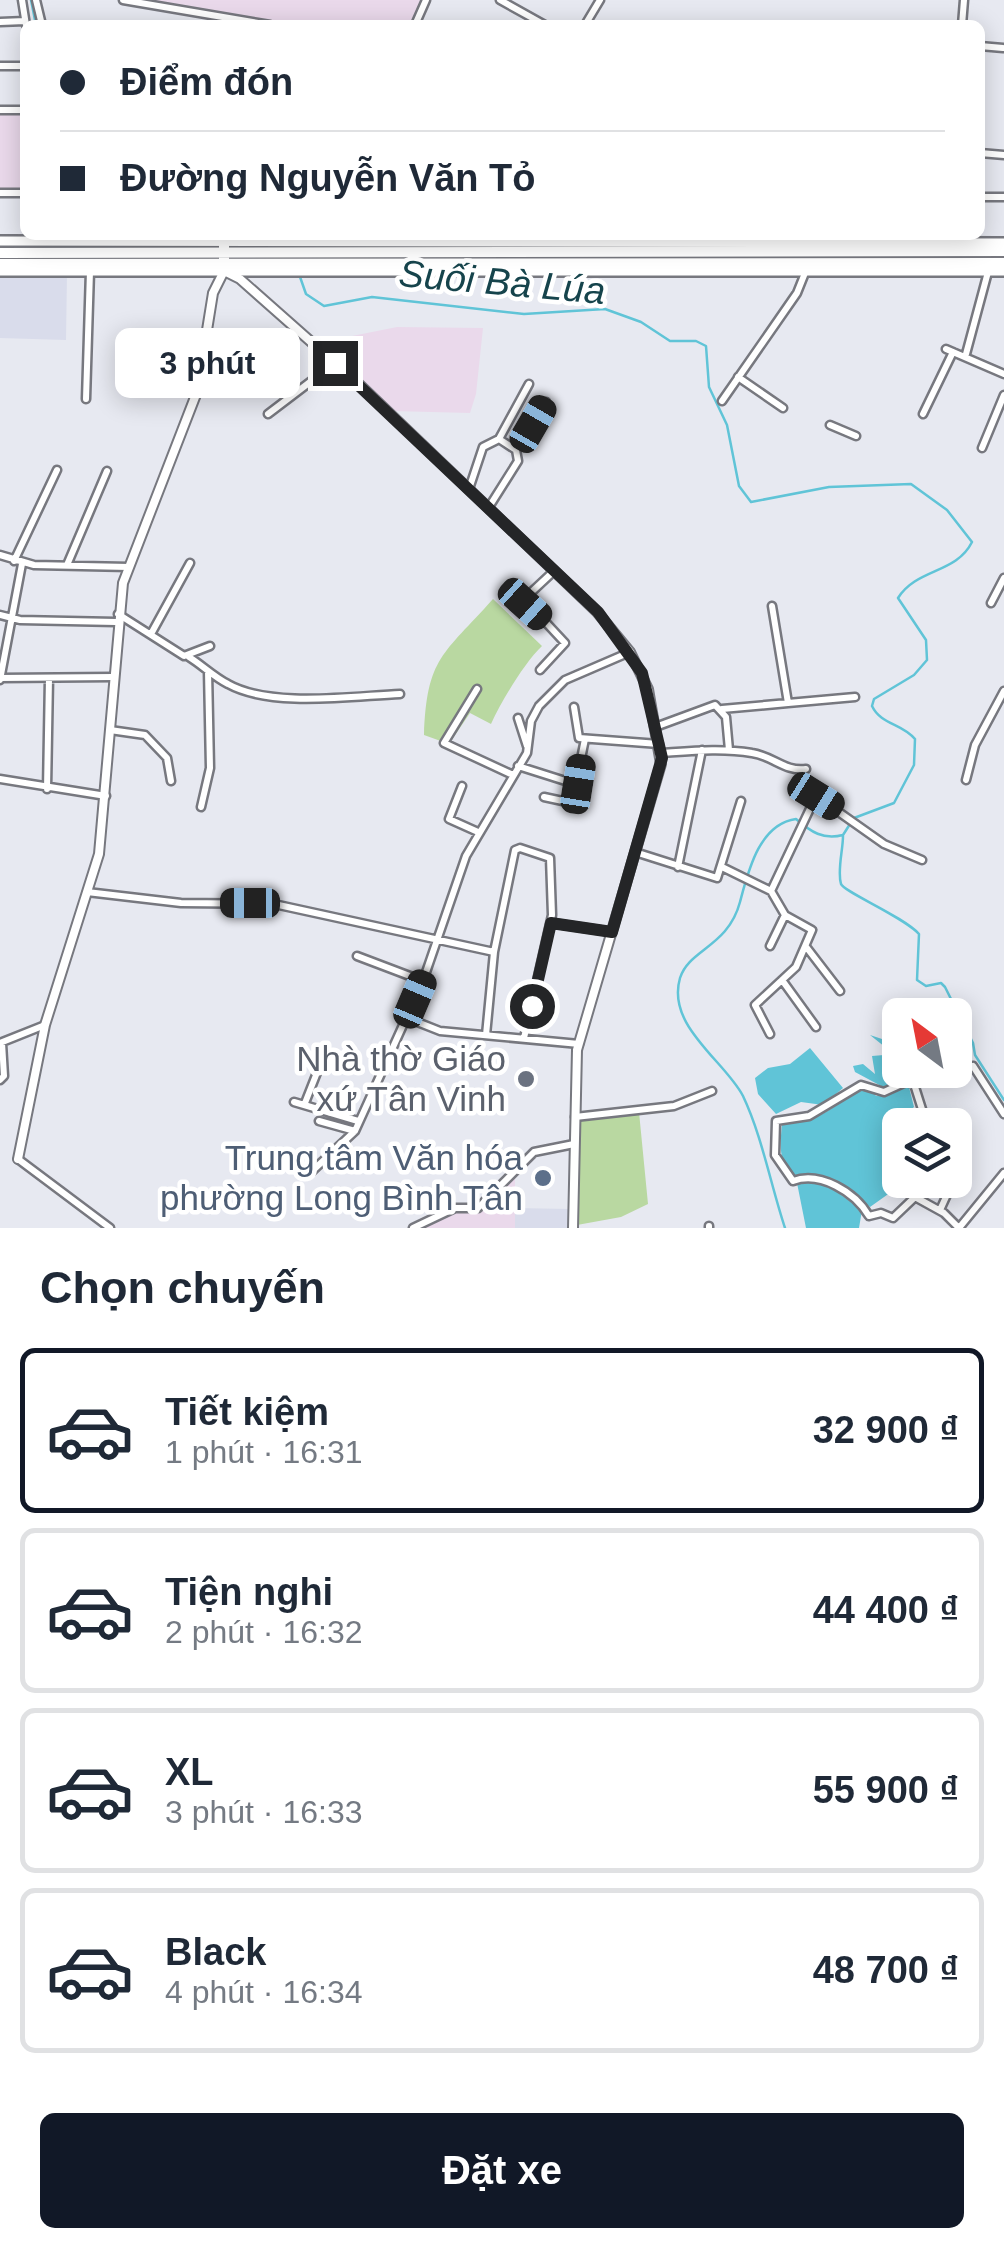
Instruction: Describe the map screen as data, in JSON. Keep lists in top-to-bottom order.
{
  "water": ["Suối Bà Lúa"],
  "places": ["Nhà thờ Giáo xứ Tân Vinh", "Trung tâm Văn hóa phường Long Bình Tân"],
  "north": "top left",
  "page": {
    "banner": ["Điểm đón", "Đường Nguyễn Văn Tỏ"],
    "bubble": "3 phút",
    "heading": "Chọn chuyến",
    "list": [
      {
        "name": "Tiết kiệm",
        "note": "1 phút · 16:31",
        "value": "32 900 ₫"
      },
      {
        "name": "Tiện nghi",
        "note": "2 phút · 16:32",
        "value": "44 400 ₫"
      },
      {
        "name": "XL",
        "note": "3 phút · 16:33",
        "value": "55 900 ₫"
      },
      {
        "name": "Black",
        "note": "4 phút · 16:34",
        "value": "48 700 ₫"
      }
    ],
    "buttons": "Đặt xe"
  }
}
